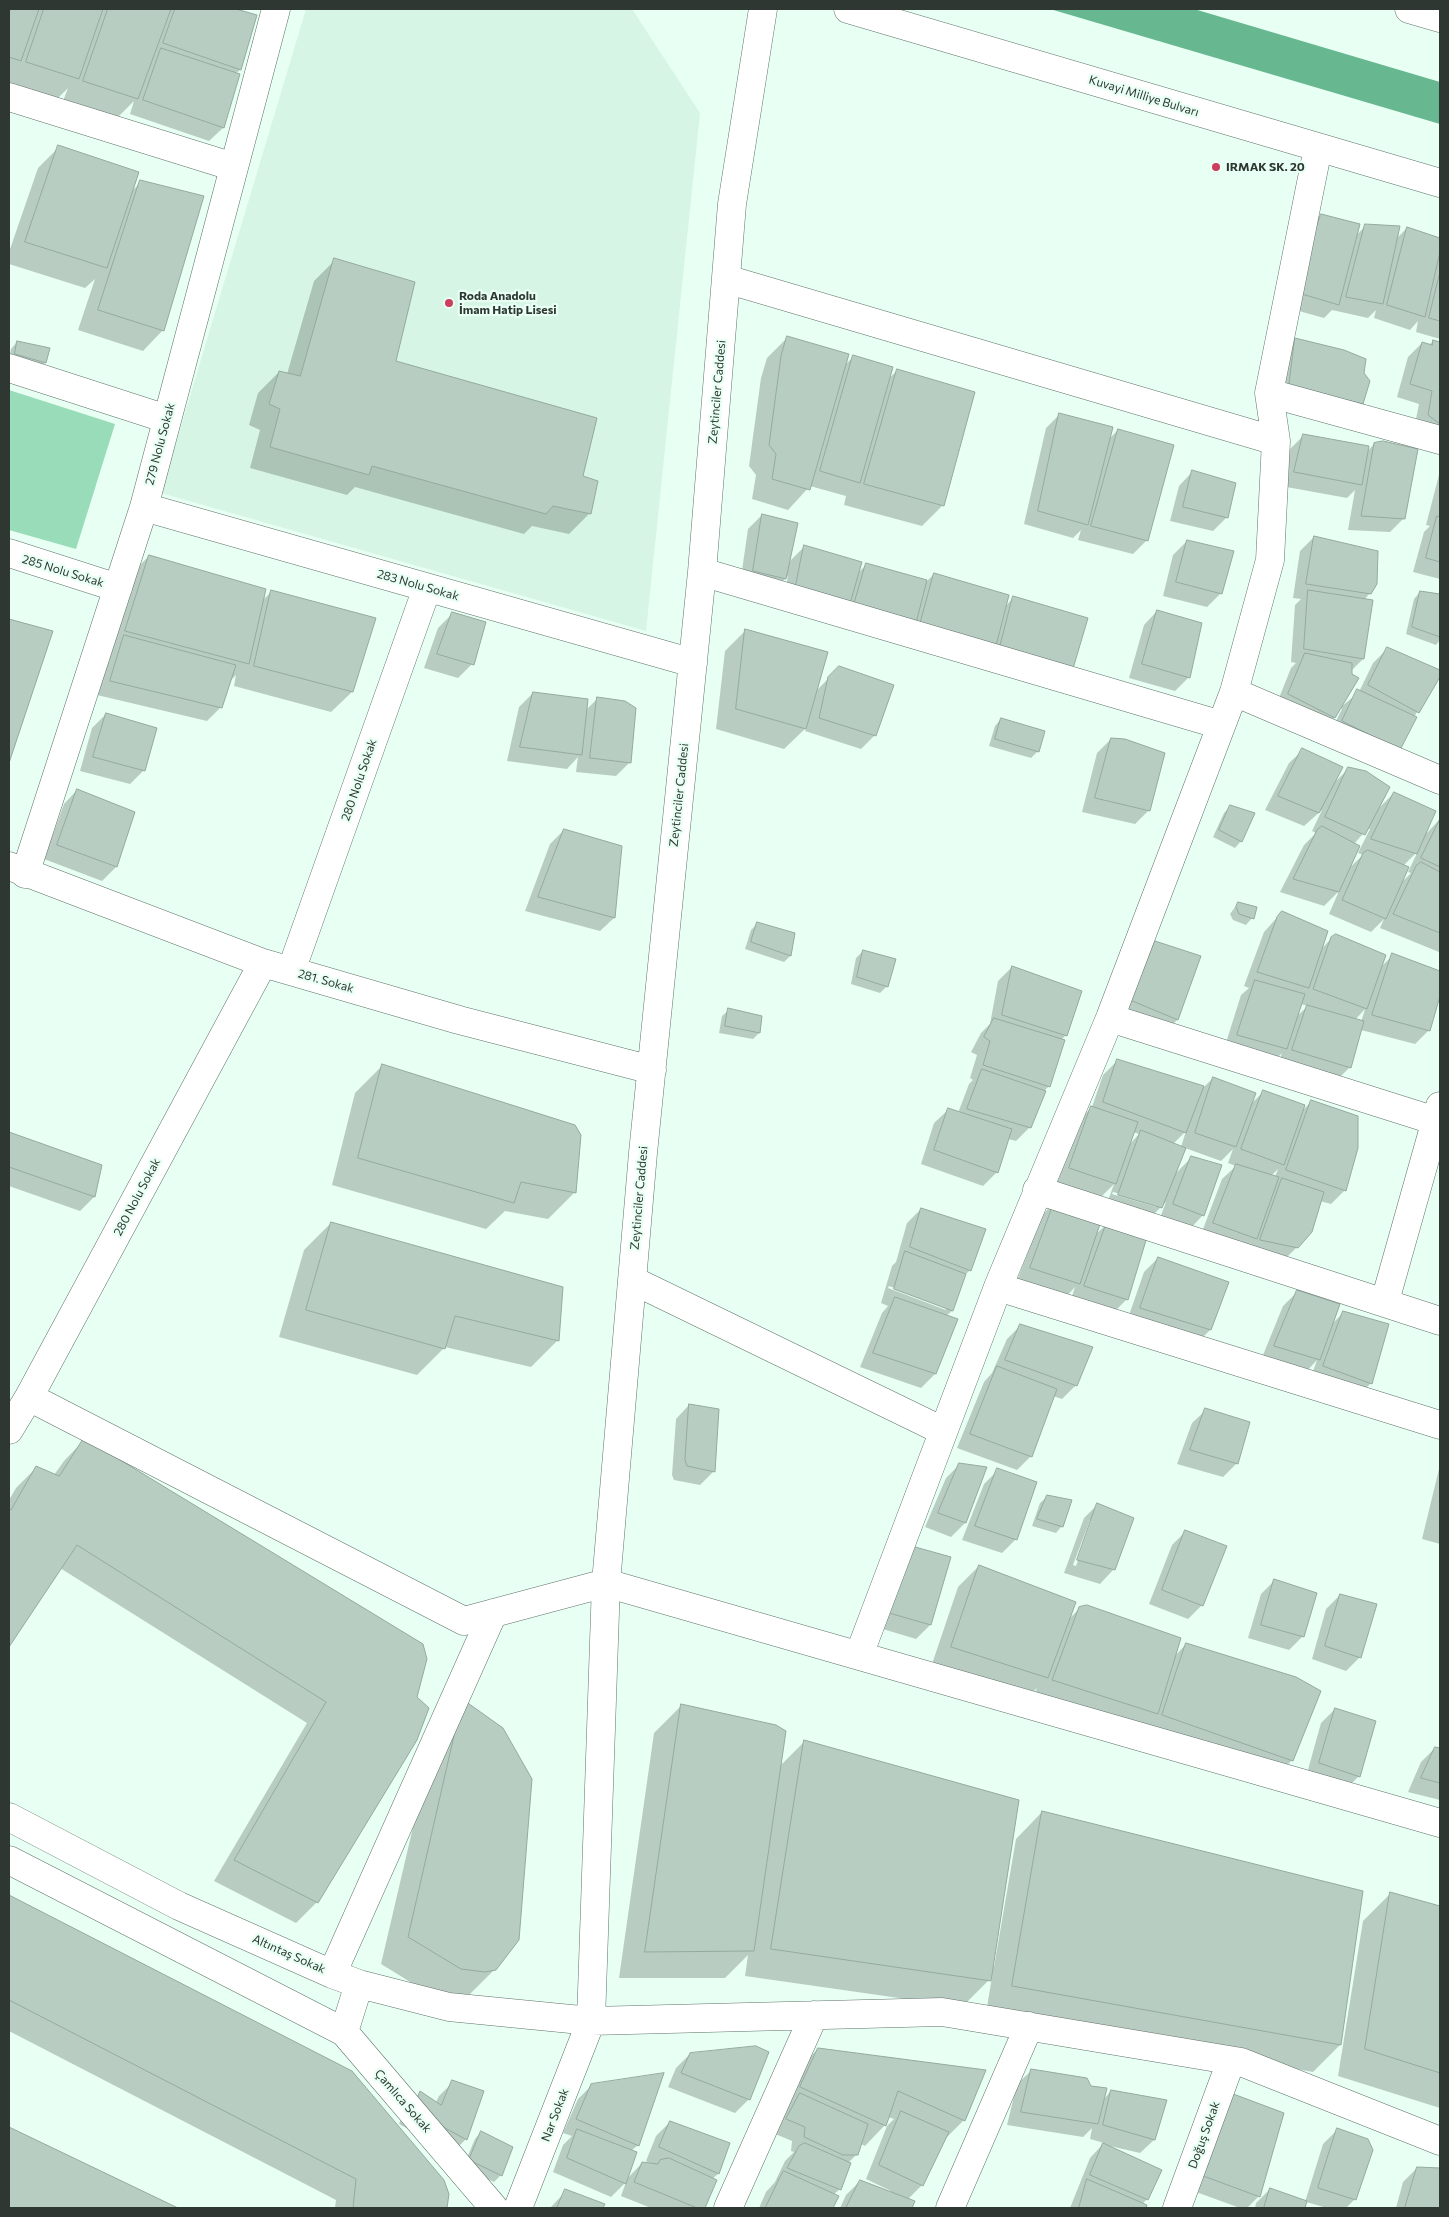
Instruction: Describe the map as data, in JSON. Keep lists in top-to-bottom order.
{
  "streets": {
    "street": [
      "Kuvayi Milliye Bulvarı",
      "Zeytinciler Caddesi",
      "279 Nolu Sokak",
      "285 Nolu Sokak",
      "283 Nolu Sokak",
      "280 Nolu Sokak",
      "281. Sokak",
      "Altıntaş Sokak",
      "Çamlıca Sokak",
      "Nar Sokak",
      "Doğuş Sokak"
    ]
  },
  "crossings": [
    ["Zeytinciler Caddesi", "283 Nolu Sokak"],
    ["Zeytinciler Caddesi", "281. Sokak"],
    ["Zeytinciler Caddesi", "Nar Sokak"],
    ["279 Nolu Sokak", "285 Nolu Sokak"],
    ["279 Nolu Sokak", "283 Nolu Sokak"],
    ["279 Nolu Sokak", "281. Sokak"],
    ["283 Nolu Sokak", "280 Nolu Sokak"],
    ["280 Nolu Sokak", "281. Sokak"],
    ["Altıntaş Sokak", "Nar Sokak"],
    ["Altıntaş Sokak", "Doğuş Sokak"]
  ],
  "places": ["IRMAK SK. 20", "Roda Anadolu İmam Hatip Lisesi"]
}
